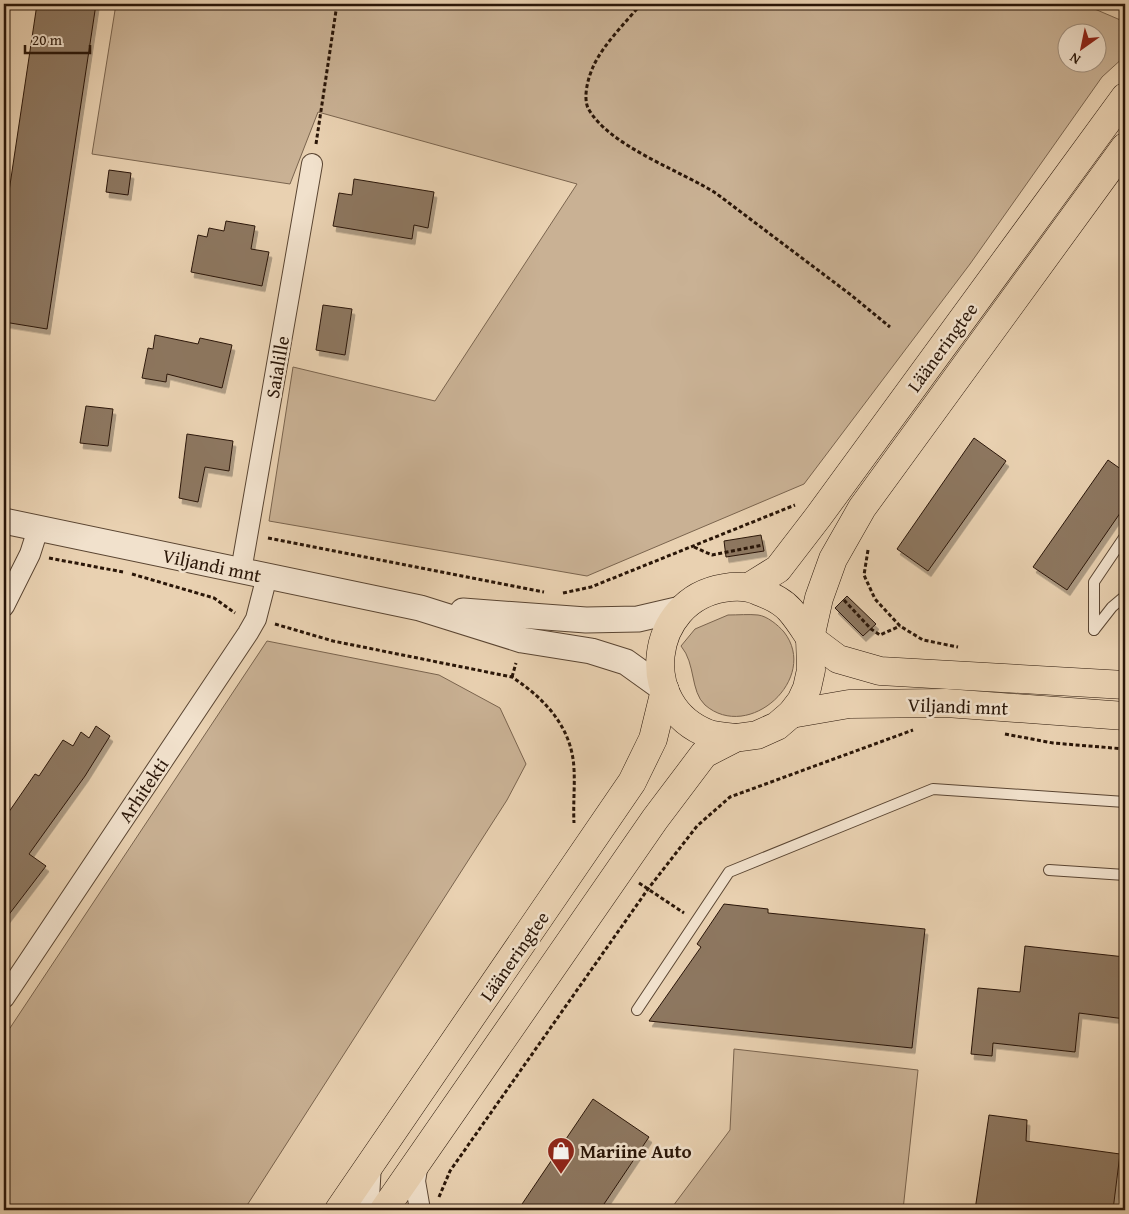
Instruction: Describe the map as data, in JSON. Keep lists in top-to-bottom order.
{
  "streets": {
    "main road": ["Lääneringtee", "Viljandi mnt"],
    "street": ["Saialille", "Arhitekti"]
  },
  "crossings": [
    ["Lääneringtee", "Viljandi mnt"],
    ["Saialille", "Viljandi mnt"],
    ["Viljandi mnt", "Arhitekti"]
  ],
  "places": {
    "shop": ["Mariine Auto"]
  },
  "scale_bar": "20 m",
  "north": "bottom left"
}
